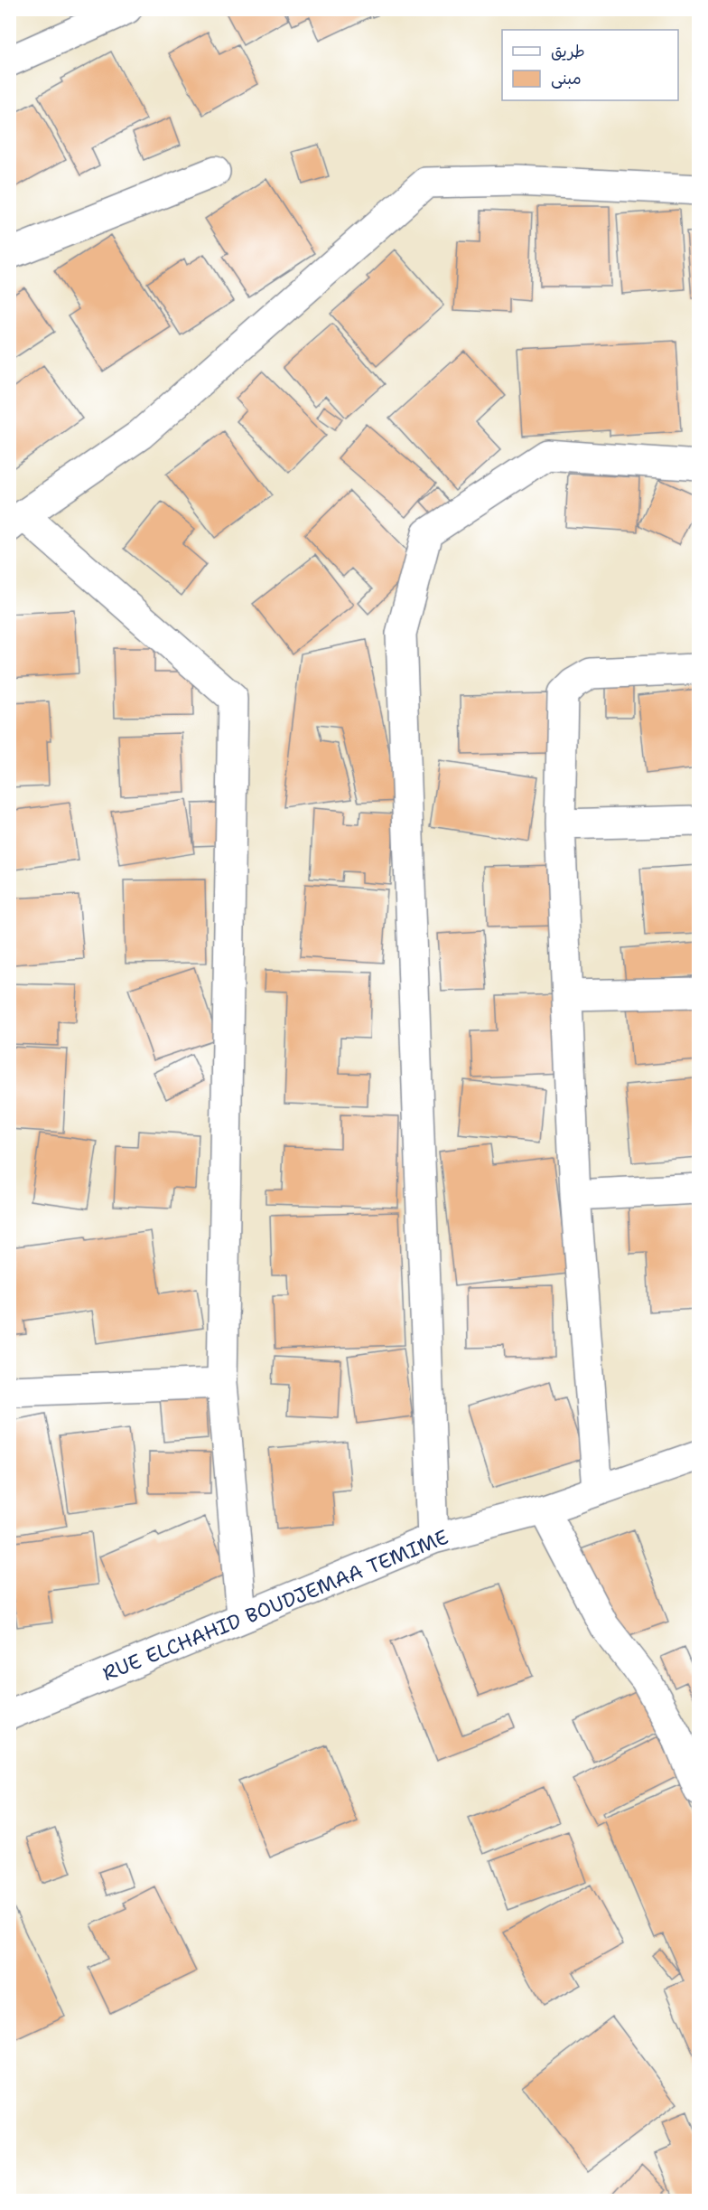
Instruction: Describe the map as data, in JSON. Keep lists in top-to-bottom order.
{
  "streets": {
    "street": ["RUE ELCHAHID BOUDJEMAA TEMIME"]
  },
  "legend": ["طريق", "مبنى"]
}
